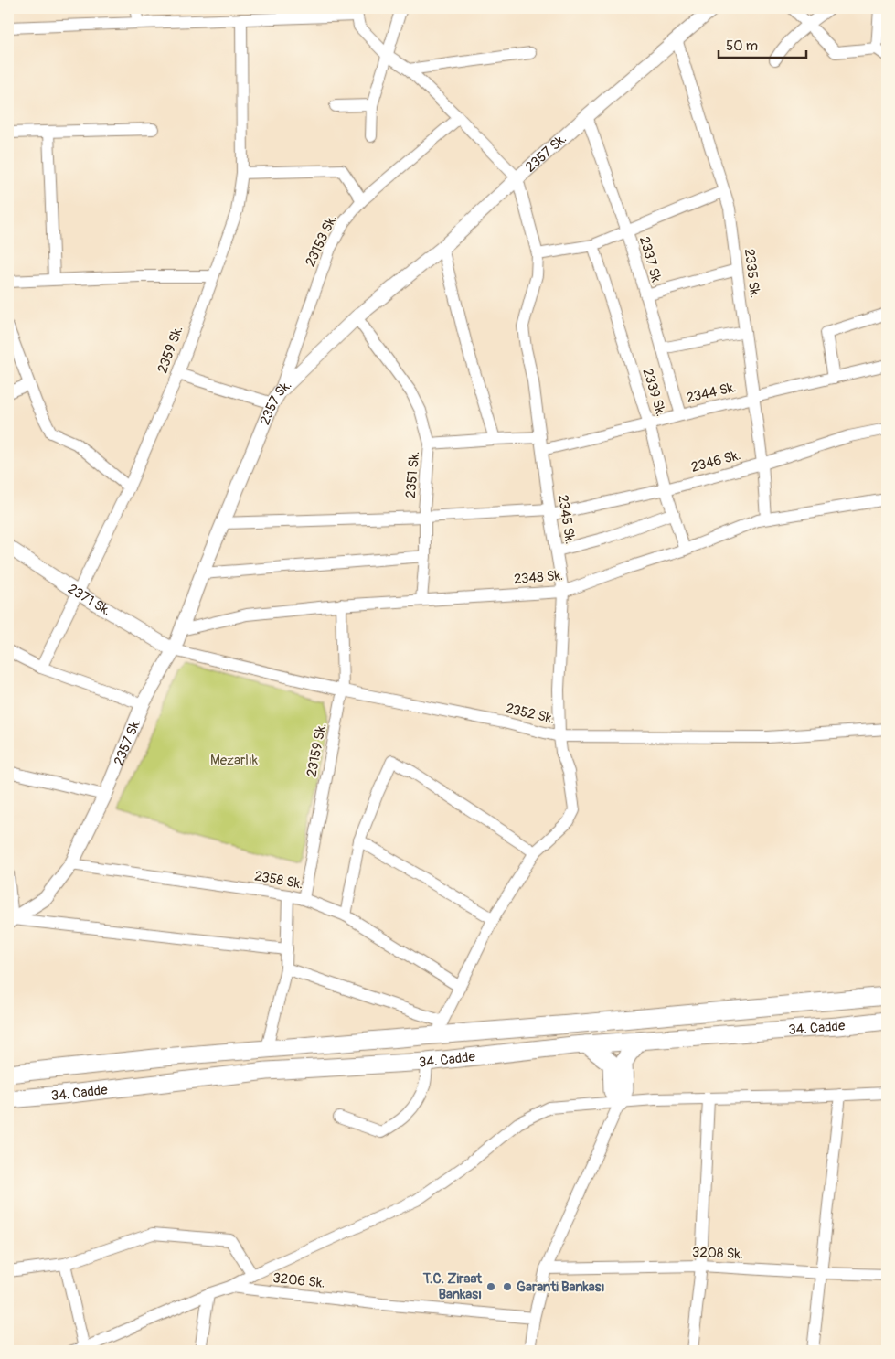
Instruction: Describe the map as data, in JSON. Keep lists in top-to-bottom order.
{
  "streets": {
    "main road": ["34. Cadde"],
    "street": [
      "2357 Sk.",
      "23153 Sk.",
      "2337 Sk.",
      "2335 Sk.",
      "2359 Sk.",
      "2339 Sk.",
      "2344 Sk.",
      "2346 Sk.",
      "2351 Sk.",
      "2345 Sk.",
      "2348 Sk.",
      "2371 Sk.",
      "2352 Sk.",
      "23159 Sk.",
      "2358 Sk.",
      "3208 Sk.",
      "3206 Sk."
    ]
  },
  "crossings": [
    ["2357 Sk.", "23153 Sk."],
    ["2357 Sk.", "2337 Sk."],
    ["2357 Sk.", "2335 Sk."],
    ["2357 Sk.", "2346 Sk."],
    ["2357 Sk.", "2351 Sk."],
    ["2357 Sk.", "2345 Sk."],
    ["2357 Sk.", "2348 Sk."],
    ["2357 Sk.", "2371 Sk."],
    ["2357 Sk.", "2352 Sk."],
    ["2357 Sk.", "2358 Sk."],
    ["2337 Sk.", "2344 Sk."],
    ["2335 Sk.", "2344 Sk."],
    ["2335 Sk.", "2346 Sk."],
    ["2335 Sk.", "2348 Sk."],
    ["2359 Sk.", "2371 Sk."],
    ["2339 Sk.", "2344 Sk."],
    ["2339 Sk.", "2346 Sk."],
    ["2339 Sk.", "2348 Sk."],
    ["2344 Sk.", "2345 Sk."],
    ["2346 Sk.", "2351 Sk."],
    ["2346 Sk.", "2345 Sk."],
    ["2351 Sk.", "2348 Sk."],
    ["2345 Sk.", "2348 Sk."],
    ["2345 Sk.", "2352 Sk."],
    ["2345 Sk.", "2358 Sk."],
    ["2345 Sk.", "34. Cadde"],
    ["2348 Sk.", "23159 Sk."],
    ["2371 Sk.", "2352 Sk."],
    ["2352 Sk.", "23159 Sk."],
    ["23159 Sk.", "2358 Sk."]
  ],
  "parks": ["Mezarlık"],
  "places": ["T.C. Ziraat Bankası", "Garanti Bankası"],
  "scale_bar": "50 m"
}
